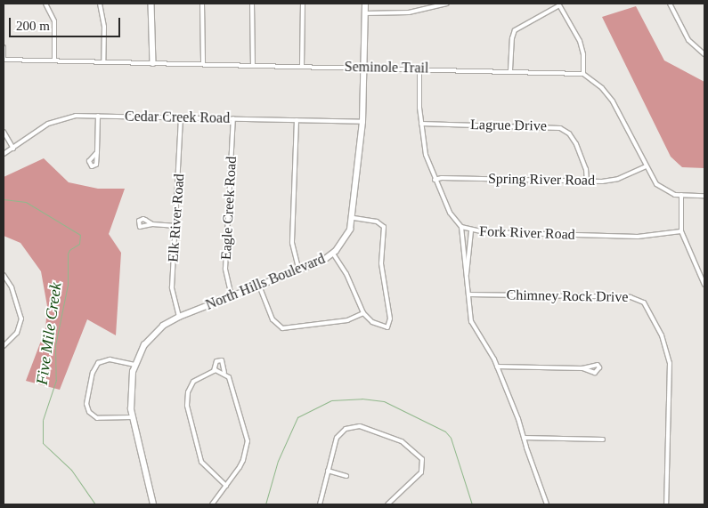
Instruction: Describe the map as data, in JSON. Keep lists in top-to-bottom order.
{
  "streets": {
    "street": [
      "Seminole Trail",
      "Cedar Creek Road",
      "Lagrue Drive",
      "Spring River Road",
      "Eagle Creek Road",
      "Elk River Road",
      "Fork River Road",
      "North Hills Boulevard",
      "Chimney Rock Drive"
    ]
  },
  "crossings": [
    ["Seminole Trail", "Fork River Road"],
    ["Seminole Trail", "North Hills Boulevard"],
    ["Cedar Creek Road", "Eagle Creek Road"],
    ["Cedar Creek Road", "Elk River Road"],
    ["Cedar Creek Road", "North Hills Boulevard"],
    ["Lagrue Drive", "Spring River Road"],
    ["Lagrue Drive", "Fork River Road"],
    ["Spring River Road", "Fork River Road"],
    ["Eagle Creek Road", "North Hills Boulevard"],
    ["Elk River Road", "North Hills Boulevard"]
  ],
  "water": ["Five Mile Creek"],
  "scale_bar": "200 m"
}
